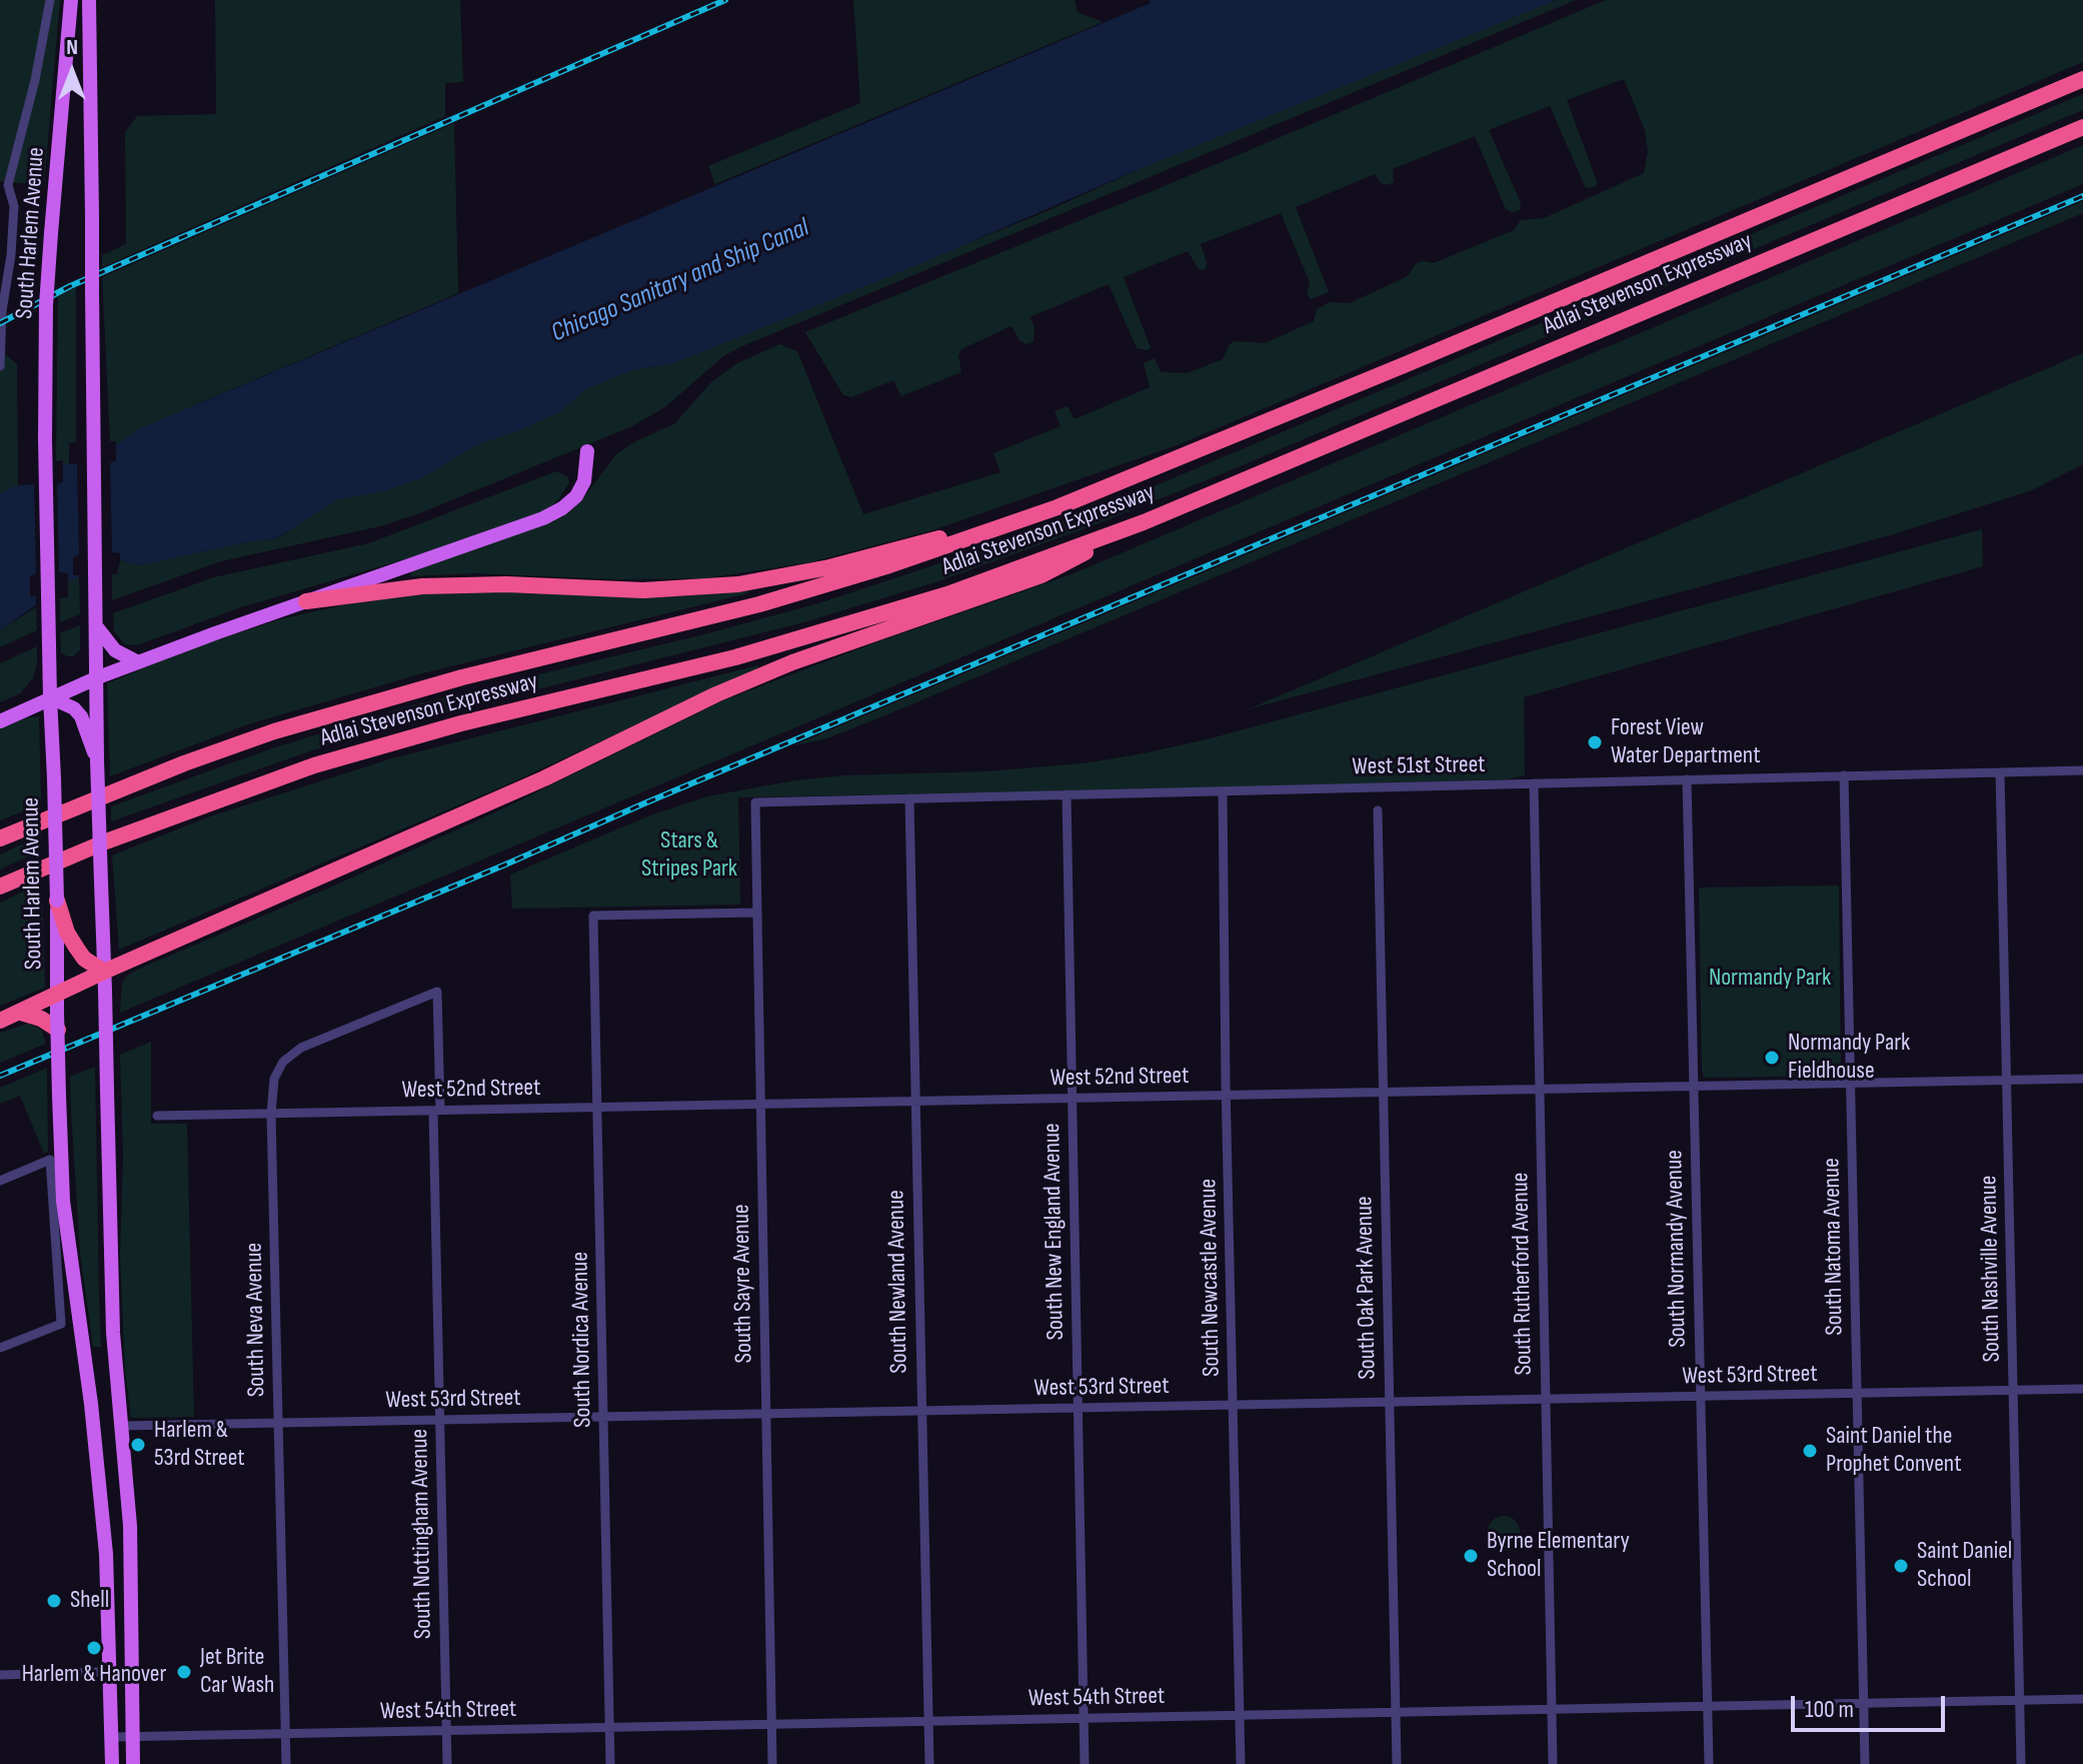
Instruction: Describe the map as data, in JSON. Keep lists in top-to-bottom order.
{
  "streets": {
    "highway": ["Adlai Stevenson Expressway"],
    "main road": ["South Harlem Avenue"],
    "street": [
      "West 51st Street",
      "West 52nd Street",
      "South New England Avenue",
      "South Natoma Avenue",
      "South Normandy Avenue",
      "South Nashville Avenue",
      "South Rutherford Avenue",
      "South Newcastle Avenue",
      "South Newland Avenue",
      "South Sayre Avenue",
      "South Oak Park Avenue",
      "South Neva Avenue",
      "South Nordica Avenue",
      "West 53rd Street",
      "South Nottingham Avenue",
      "West 54th Street"
    ]
  },
  "crossings": [
    ["South Harlem Avenue", "West 54th Street"],
    ["West 51st Street", "South New England Avenue"],
    ["West 51st Street", "South Natoma Avenue"],
    ["West 51st Street", "South Normandy Avenue"],
    ["West 51st Street", "South Nashville Avenue"],
    ["West 51st Street", "South Rutherford Avenue"],
    ["West 51st Street", "South Newcastle Avenue"],
    ["West 51st Street", "South Newland Avenue"],
    ["West 51st Street", "South Sayre Avenue"],
    ["West 52nd Street", "South New England Avenue"],
    ["West 52nd Street", "South Natoma Avenue"],
    ["West 52nd Street", "South Normandy Avenue"],
    ["West 52nd Street", "South Nashville Avenue"],
    ["West 52nd Street", "South Rutherford Avenue"],
    ["West 52nd Street", "South Newcastle Avenue"],
    ["West 52nd Street", "South Newland Avenue"],
    ["West 52nd Street", "South Sayre Avenue"],
    ["West 52nd Street", "South Oak Park Avenue"],
    ["West 52nd Street", "South Neva Avenue"],
    ["West 52nd Street", "South Nordica Avenue"],
    ["West 52nd Street", "South Nottingham Avenue"],
    ["South New England Avenue", "West 53rd Street"],
    ["South New England Avenue", "West 54th Street"],
    ["South Natoma Avenue", "West 53rd Street"],
    ["South Natoma Avenue", "West 54th Street"],
    ["South Normandy Avenue", "West 53rd Street"],
    ["South Normandy Avenue", "West 54th Street"],
    ["South Nashville Avenue", "West 53rd Street"],
    ["South Nashville Avenue", "West 54th Street"],
    ["South Rutherford Avenue", "West 53rd Street"],
    ["South Rutherford Avenue", "West 54th Street"],
    ["South Newcastle Avenue", "West 53rd Street"],
    ["South Newcastle Avenue", "West 54th Street"],
    ["South Newland Avenue", "West 53rd Street"],
    ["South Newland Avenue", "West 54th Street"],
    ["South Sayre Avenue", "South Nordica Avenue"],
    ["South Sayre Avenue", "West 53rd Street"],
    ["South Sayre Avenue", "West 54th Street"],
    ["South Oak Park Avenue", "West 53rd Street"],
    ["South Oak Park Avenue", "West 54th Street"],
    ["South Neva Avenue", "West 53rd Street"],
    ["South Neva Avenue", "South Nottingham Avenue"],
    ["South Neva Avenue", "West 54th Street"],
    ["South Nordica Avenue", "West 53rd Street"],
    ["South Nordica Avenue", "West 54th Street"],
    ["West 53rd Street", "South Nottingham Avenue"],
    ["South Nottingham Avenue", "West 54th Street"]
  ],
  "water": ["Chicago Sanitary and Ship Canal"],
  "parks": ["Stars & Stripes Park", "Normandy Park"],
  "places": [
    "Forest View Water Department",
    "Normandy Park Fieldhouse",
    "Harlem & 53rd Street",
    "Saint Daniel the Prophet Convent",
    "Byrne Elementary School",
    "Saint Daniel School",
    "Shell",
    "Harlem & Hanover",
    "Jet Brite Car Wash"
  ],
  "scale_bar": "100 m",
  "north": "top"
}
